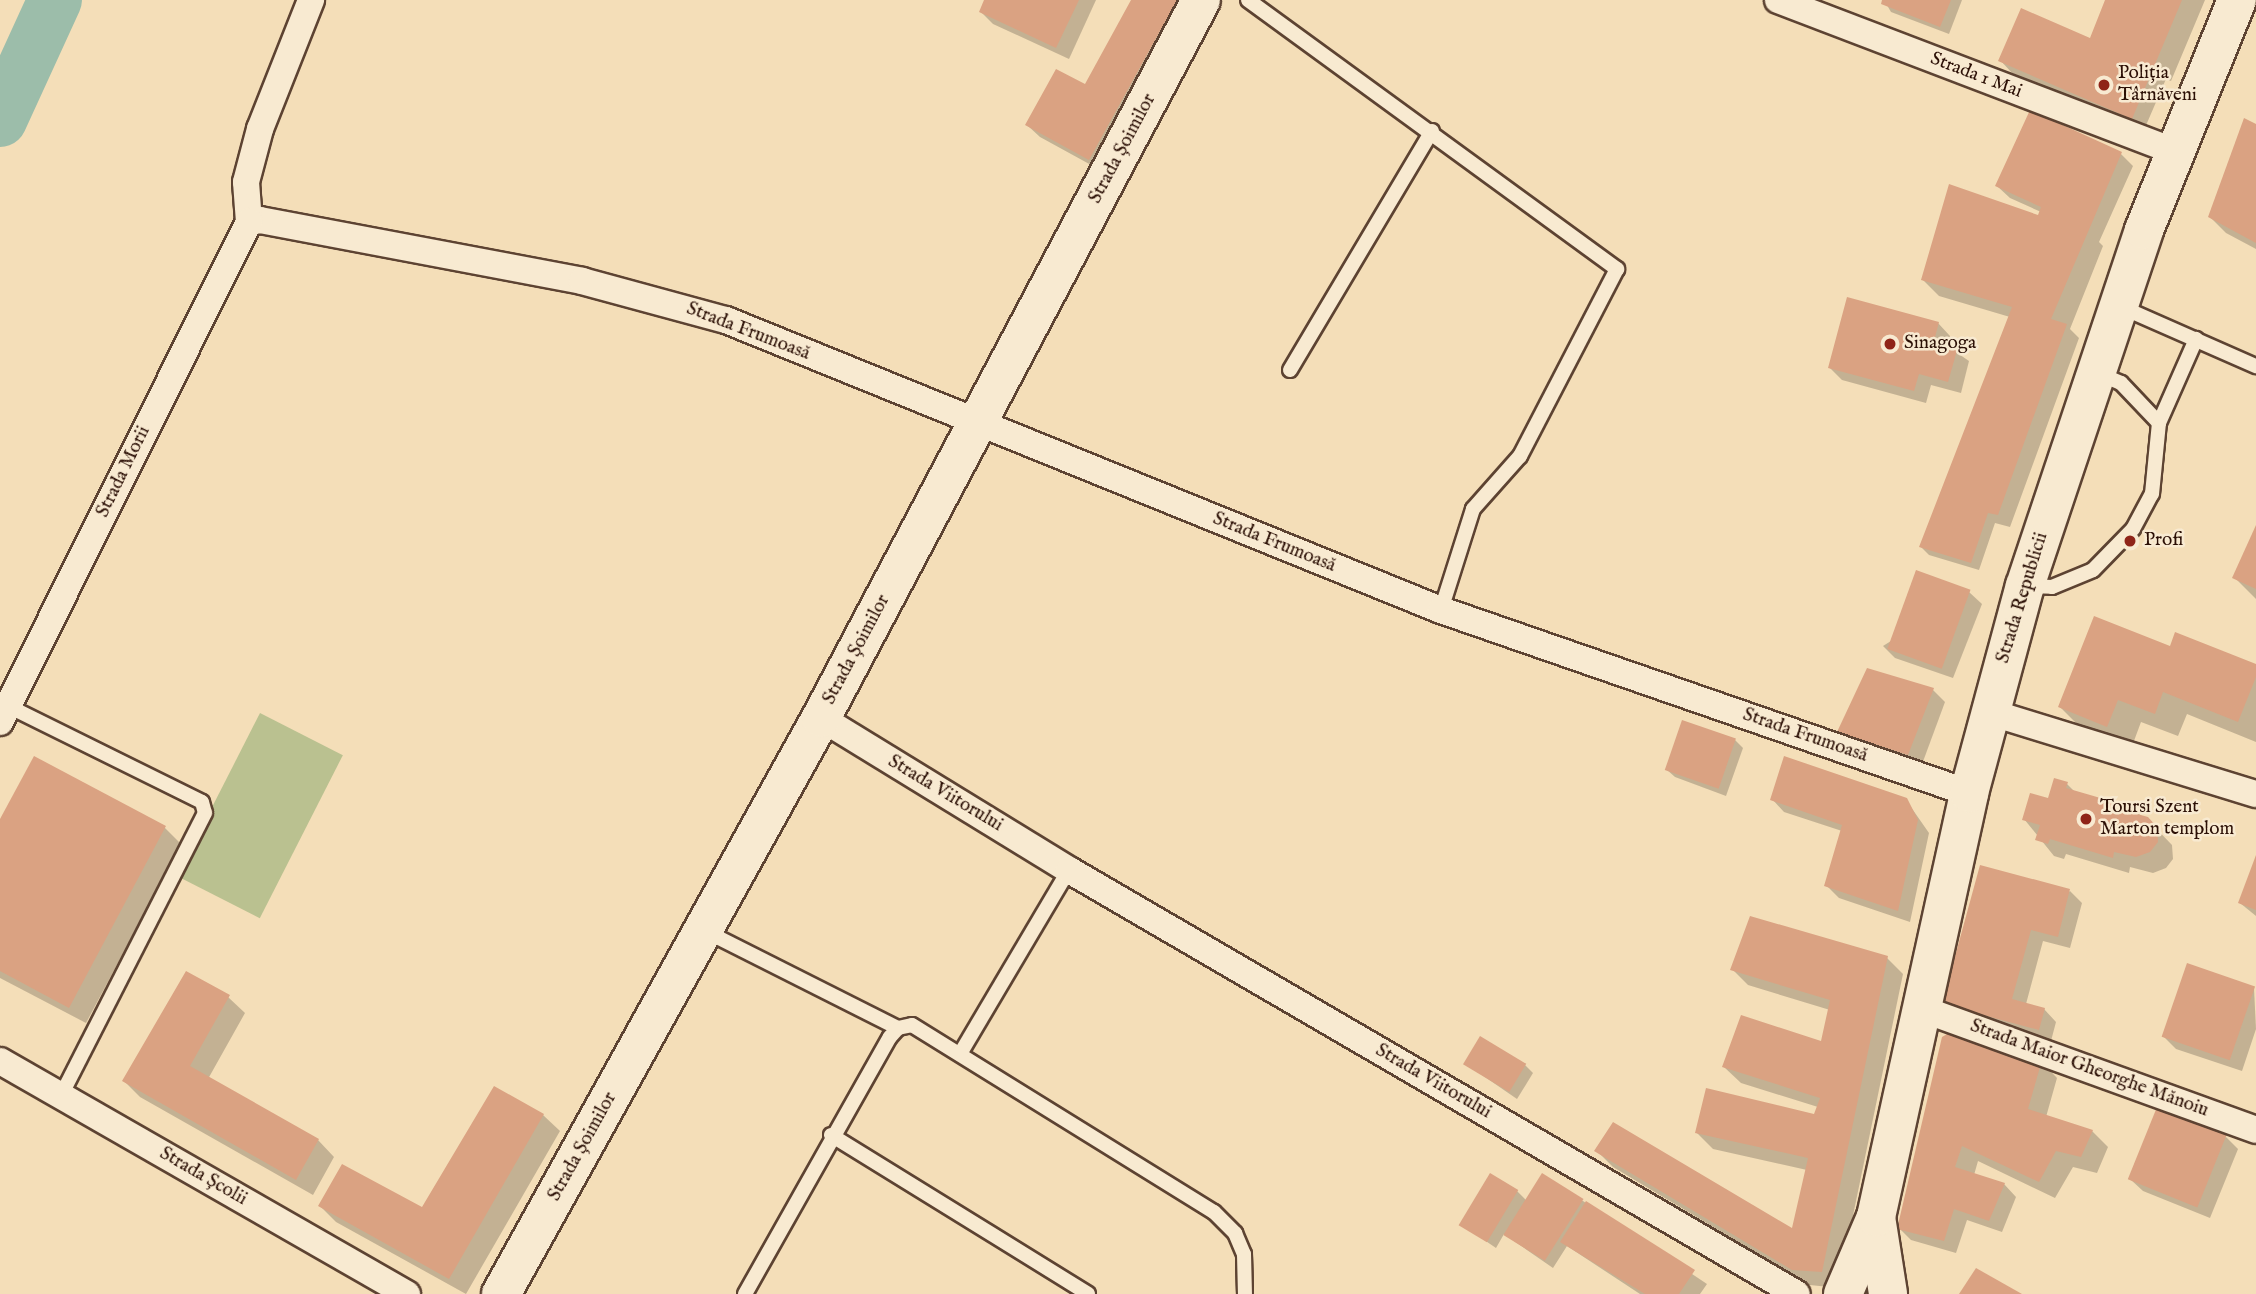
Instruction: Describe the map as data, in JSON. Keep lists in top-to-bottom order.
{
  "streets": {
    "street": [
      "Strada 1 Mai",
      "Strada Șoimilor",
      "Strada Frumoasă",
      "Strada Morii",
      "Strada Republicii",
      "Strada Viitorului",
      "Strada Maior Gheorghe Mănoiu",
      "Strada Școlii"
    ]
  },
  "crossings": [
    ["Strada 1 Mai", "Strada Republicii"],
    ["Strada Șoimilor", "Strada Frumoasă"],
    ["Strada Șoimilor", "Strada Viitorului"],
    ["Strada Frumoasă", "Strada Morii"],
    ["Strada Frumoasă", "Strada Republicii"],
    ["Strada Republicii", "Strada Maior Gheorghe Mănoiu"]
  ],
  "places": [
    "Poliția Târnăveni",
    "Sinagoga",
    "Profi",
    "Toursi Szent Marton templom"
  ]
}
